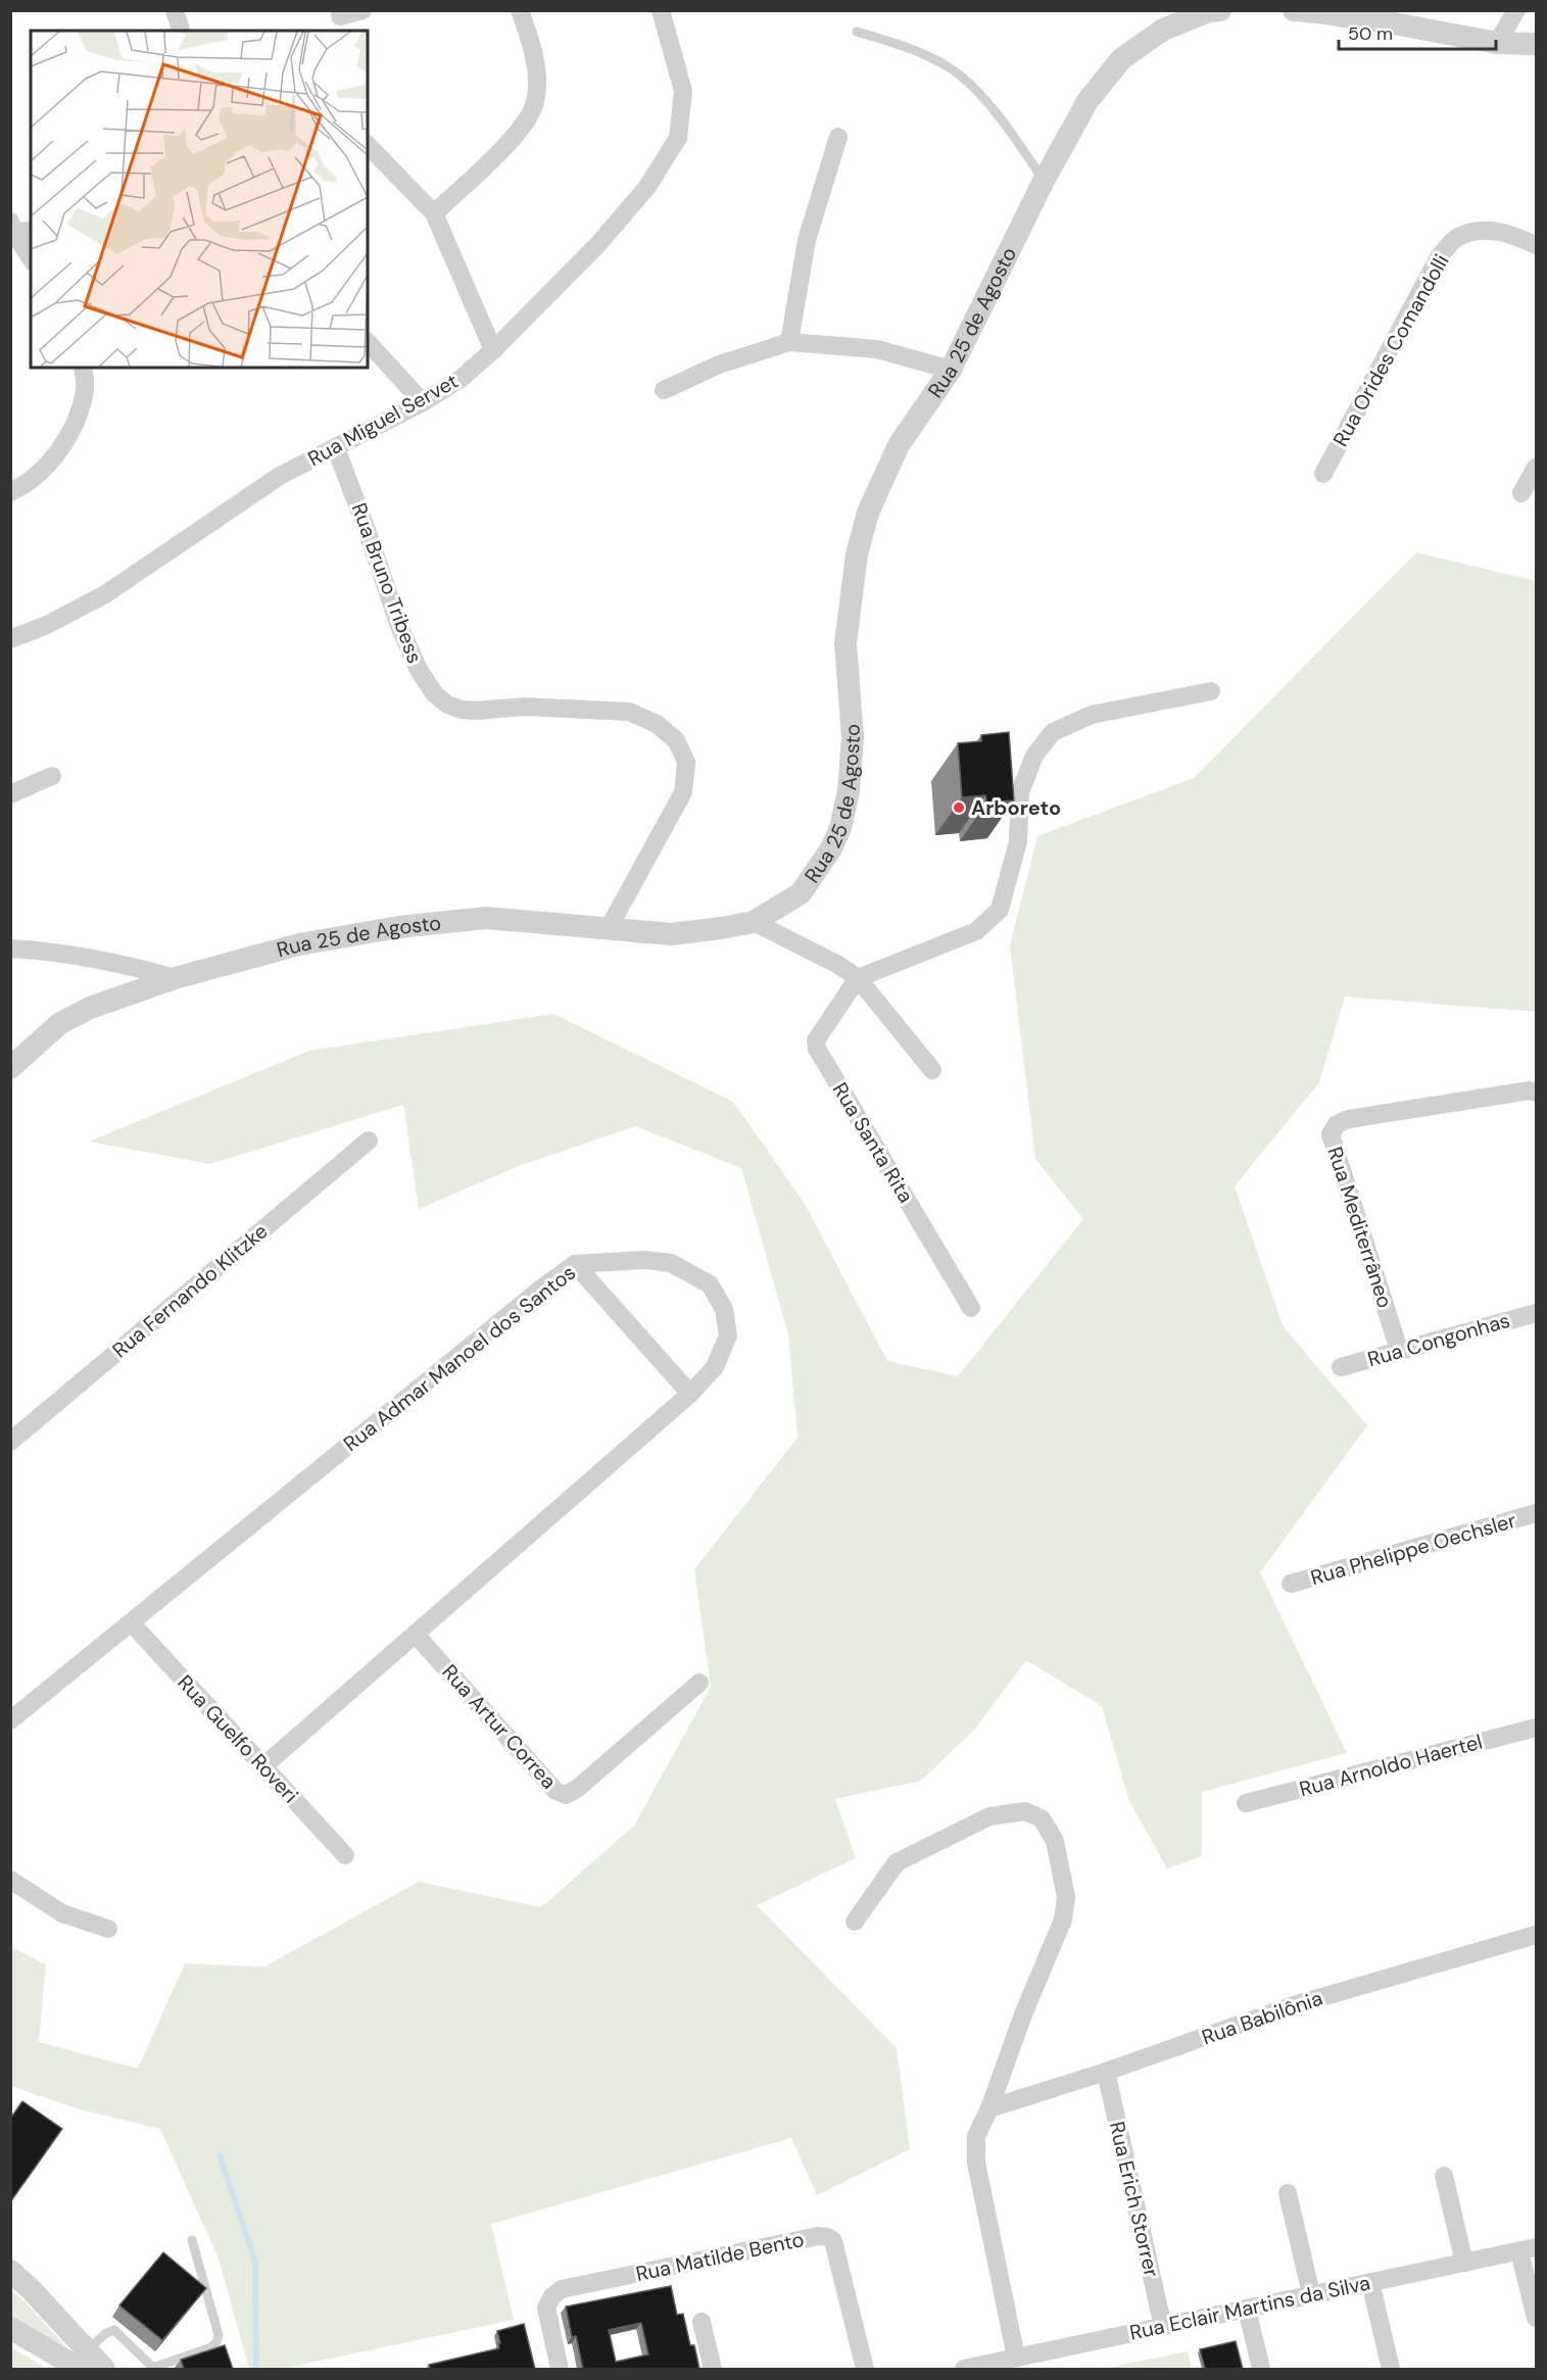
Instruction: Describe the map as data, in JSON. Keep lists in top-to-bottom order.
{
  "streets": {
    "street": [
      "Rua 25 de Agosto",
      "Rua Orides Comandolli",
      "Rua Miguel Servet",
      "Rua Bruno Tribess",
      "Rua Santa Rita",
      "Rua Mediterrâneo",
      "Rua Fernando Klitzke",
      "Rua Congonhas",
      "Rua Admar Manoel dos Santos",
      "Rua Phelippe Oechsler",
      "Rua Artur Correa",
      "Rua Guelfo Roveri",
      "Rua Arnoldo Haertel",
      "Rua Babilônia",
      "Rua Erich Storrer",
      "Rua Matilde Bento",
      "Rua Eclair Martins da Silva"
    ]
  },
  "crossings": [
    ["Rua 25 de Agosto", "Rua Bruno Tribess"],
    ["Rua Miguel Servet", "Rua Bruno Tribess"],
    ["Rua Mediterrâneo", "Rua Congonhas"],
    ["Rua Admar Manoel dos Santos", "Rua Artur Correa"],
    ["Rua Admar Manoel dos Santos", "Rua Guelfo Roveri"],
    ["Rua Babilônia", "Rua Erich Storrer"],
    ["Rua Erich Storrer", "Rua Eclair Martins da Silva"]
  ],
  "places": ["Arboreto"],
  "scale_bar": "50 m"
}
